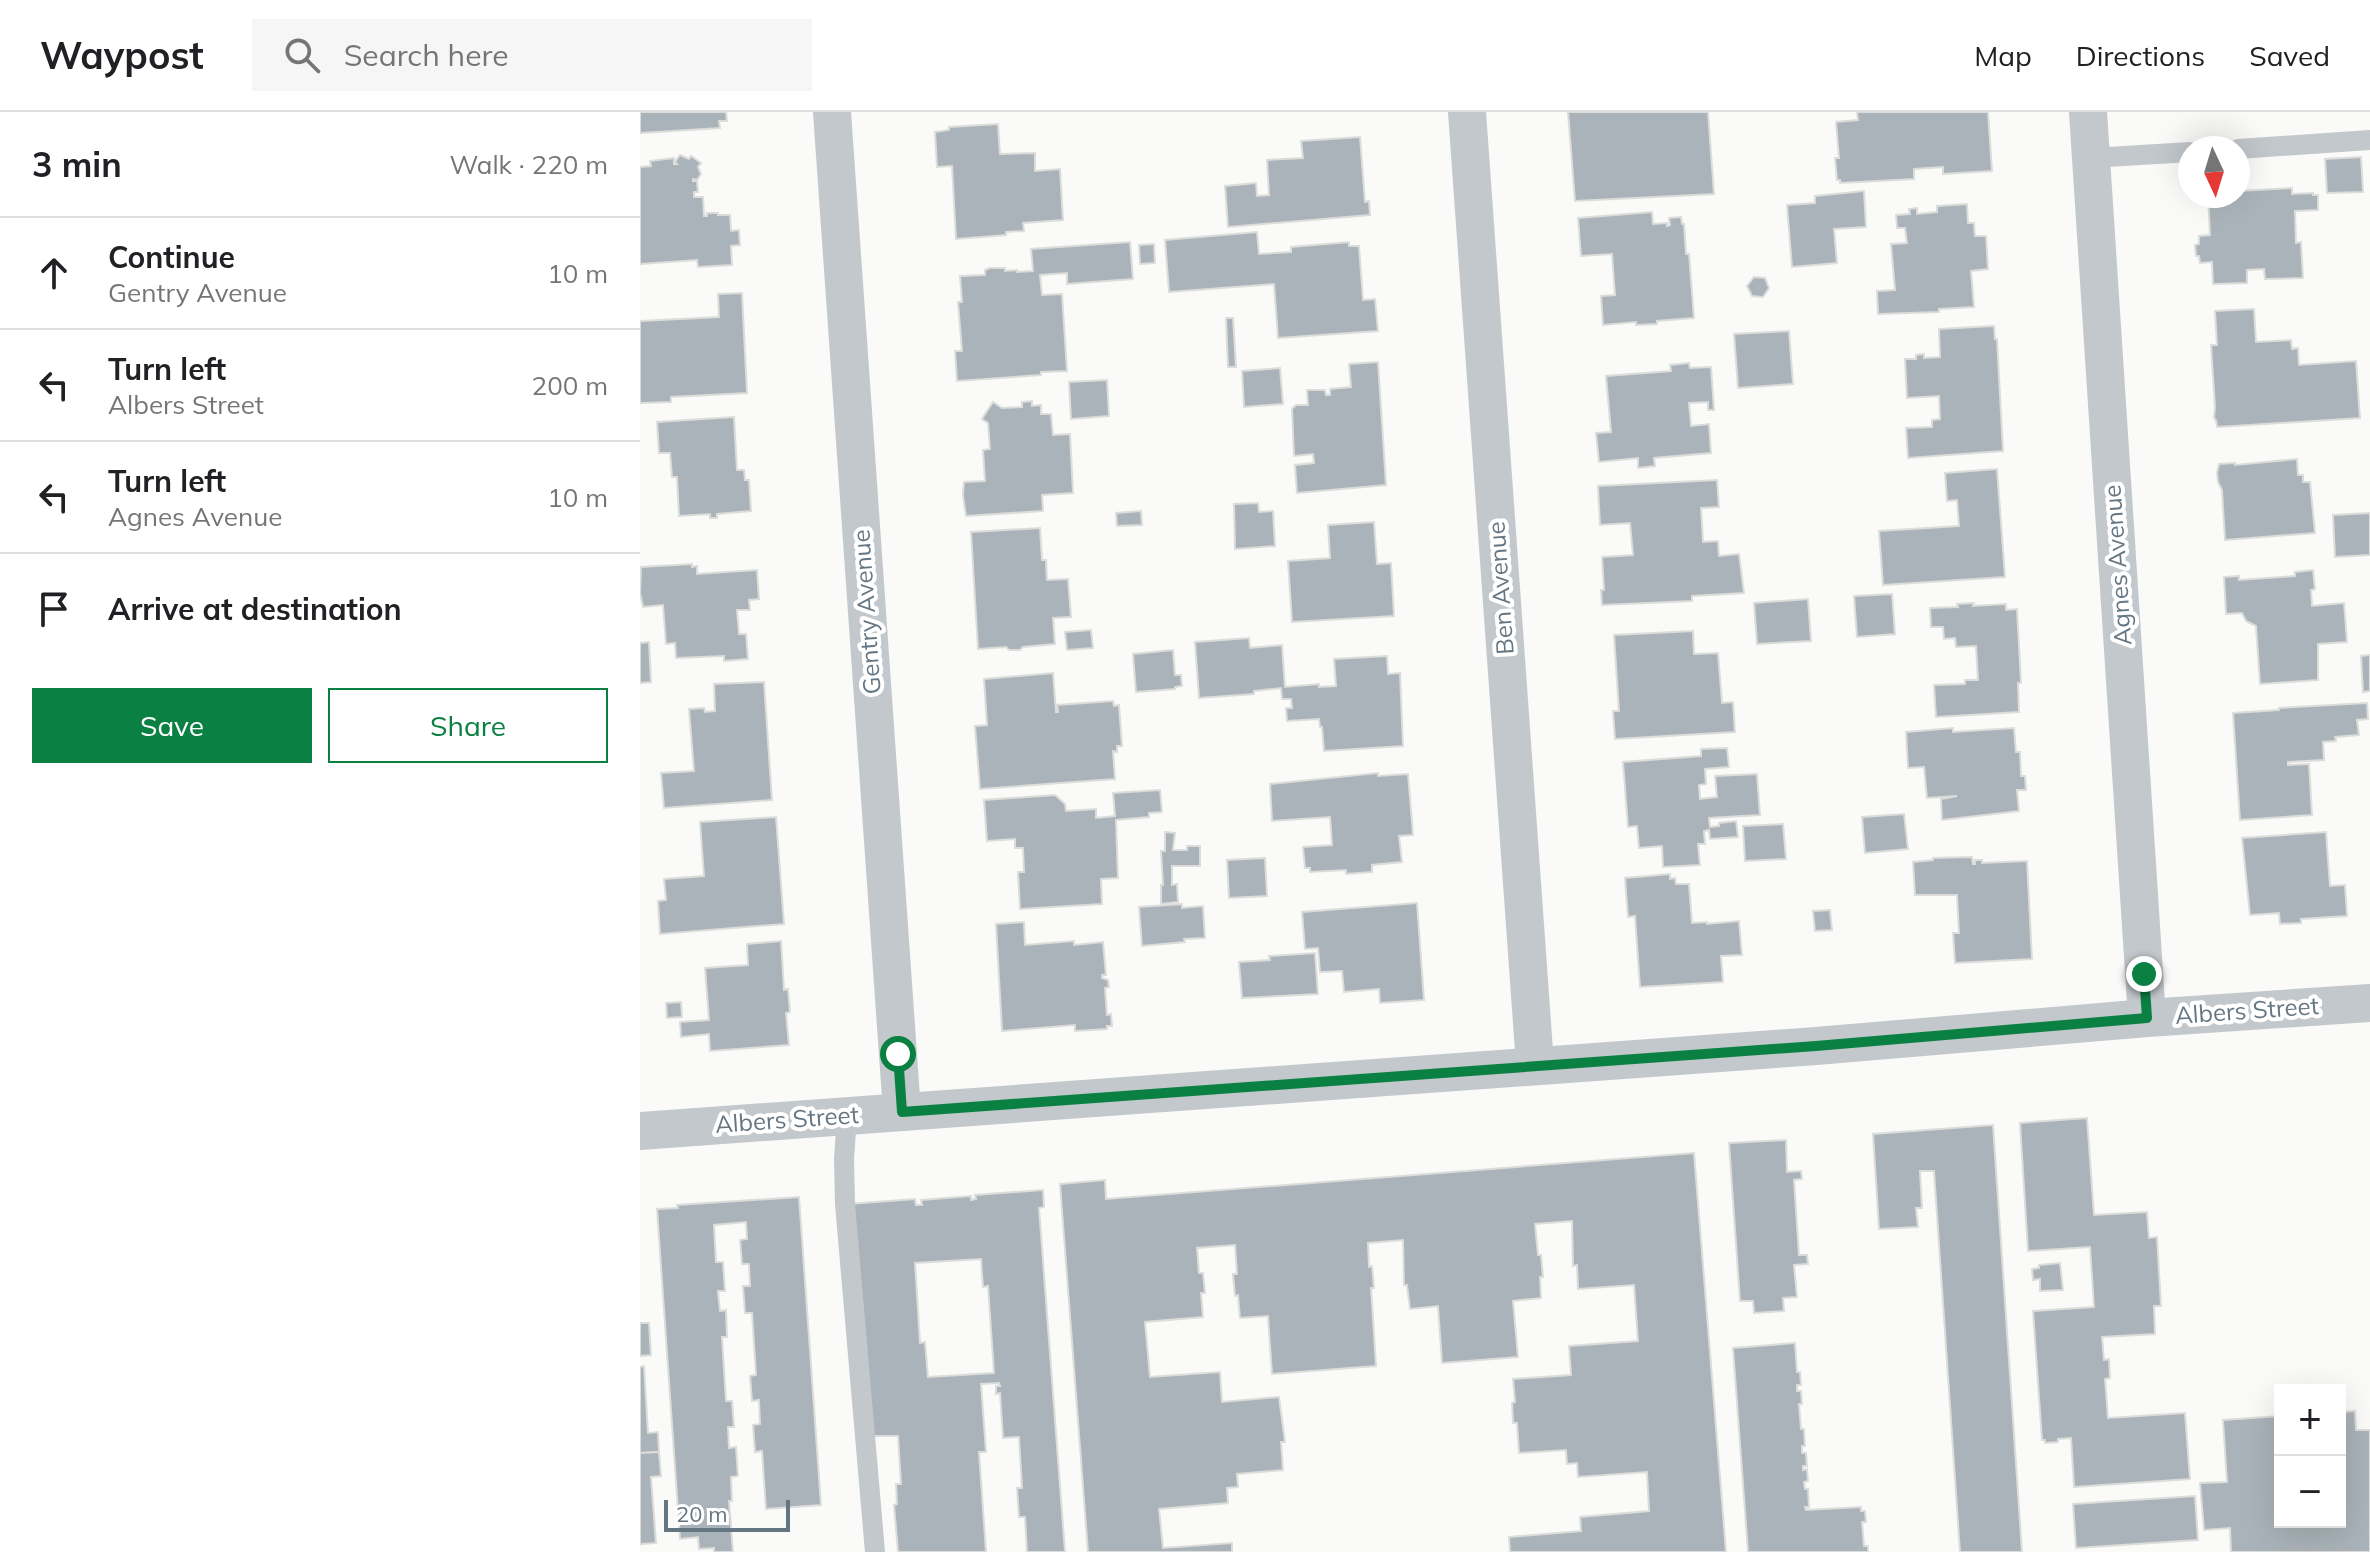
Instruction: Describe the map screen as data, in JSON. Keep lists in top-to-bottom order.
{
  "streets": {
    "street": [
      "Agnes Avenue",
      "Ben Avenue",
      "Gentry Avenue",
      "Albers Street"
    ]
  },
  "crossings": [
    ["Agnes Avenue", "Albers Street"],
    ["Ben Avenue", "Albers Street"],
    ["Gentry Avenue", "Albers Street"]
  ],
  "scale_bar": "20 m",
  "north": "bottom",
  "page": {
    "header": "Waypost",
    "search": "Search here",
    "nav": ["Map", "Directions", "Saved"],
    "heading": ["3 min", "Walk · 220 m"],
    "list": [
      ["Continue", "Gentry Avenue", "10 m"],
      ["Turn left", "Albers Street", "200 m"],
      ["Turn left", "Agnes Avenue", "10 m"],
      "Arrive at destination"
    ],
    "buttons": ["Save", "Share"],
    "map_buttons": ["+", "−"],
    "scale": "20 m"
  }
}
